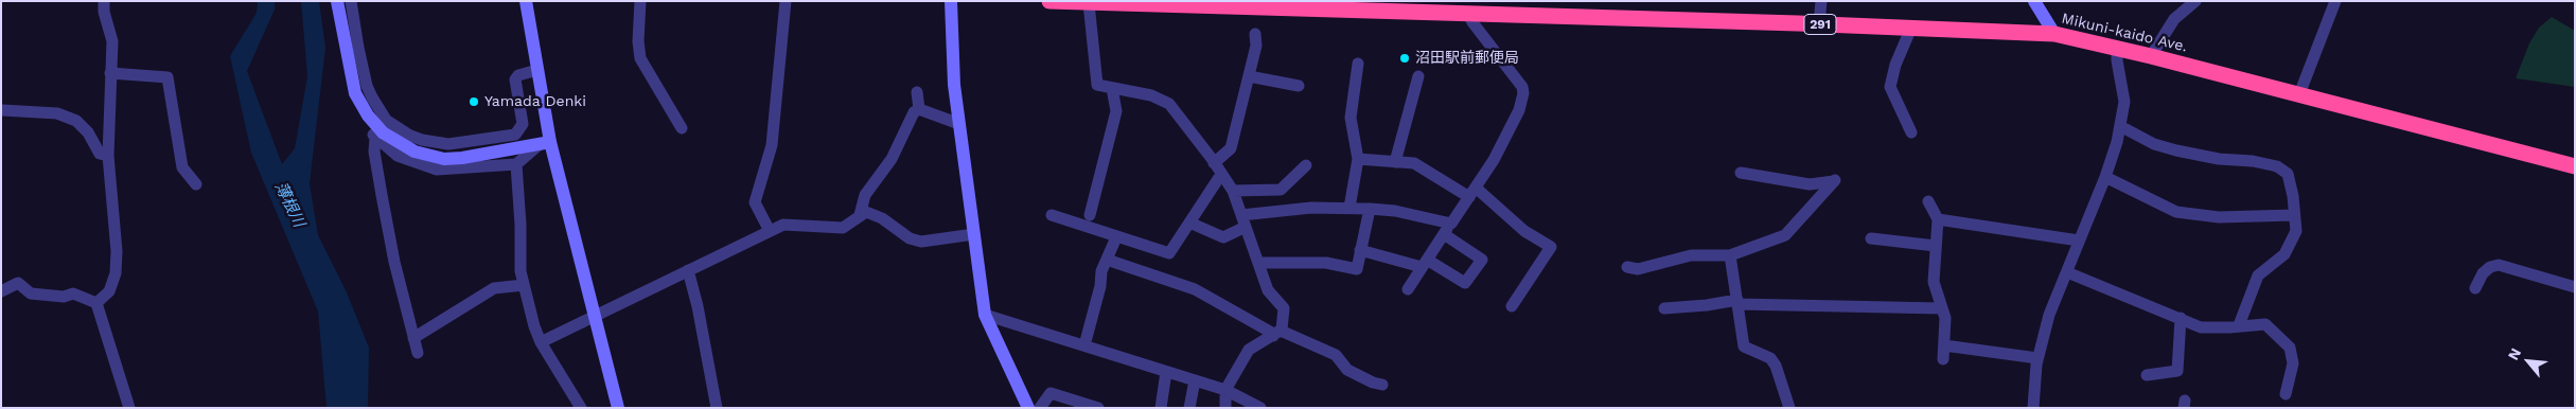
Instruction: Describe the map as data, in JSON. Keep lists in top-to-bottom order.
{
  "streets": {
    "highway": ["291", "Mikuni-kaido Ave."]
  },
  "water": ["薄根川"],
  "places": ["沼田駅前郵便局", "Yamada Denki"],
  "north": "top left"
}
